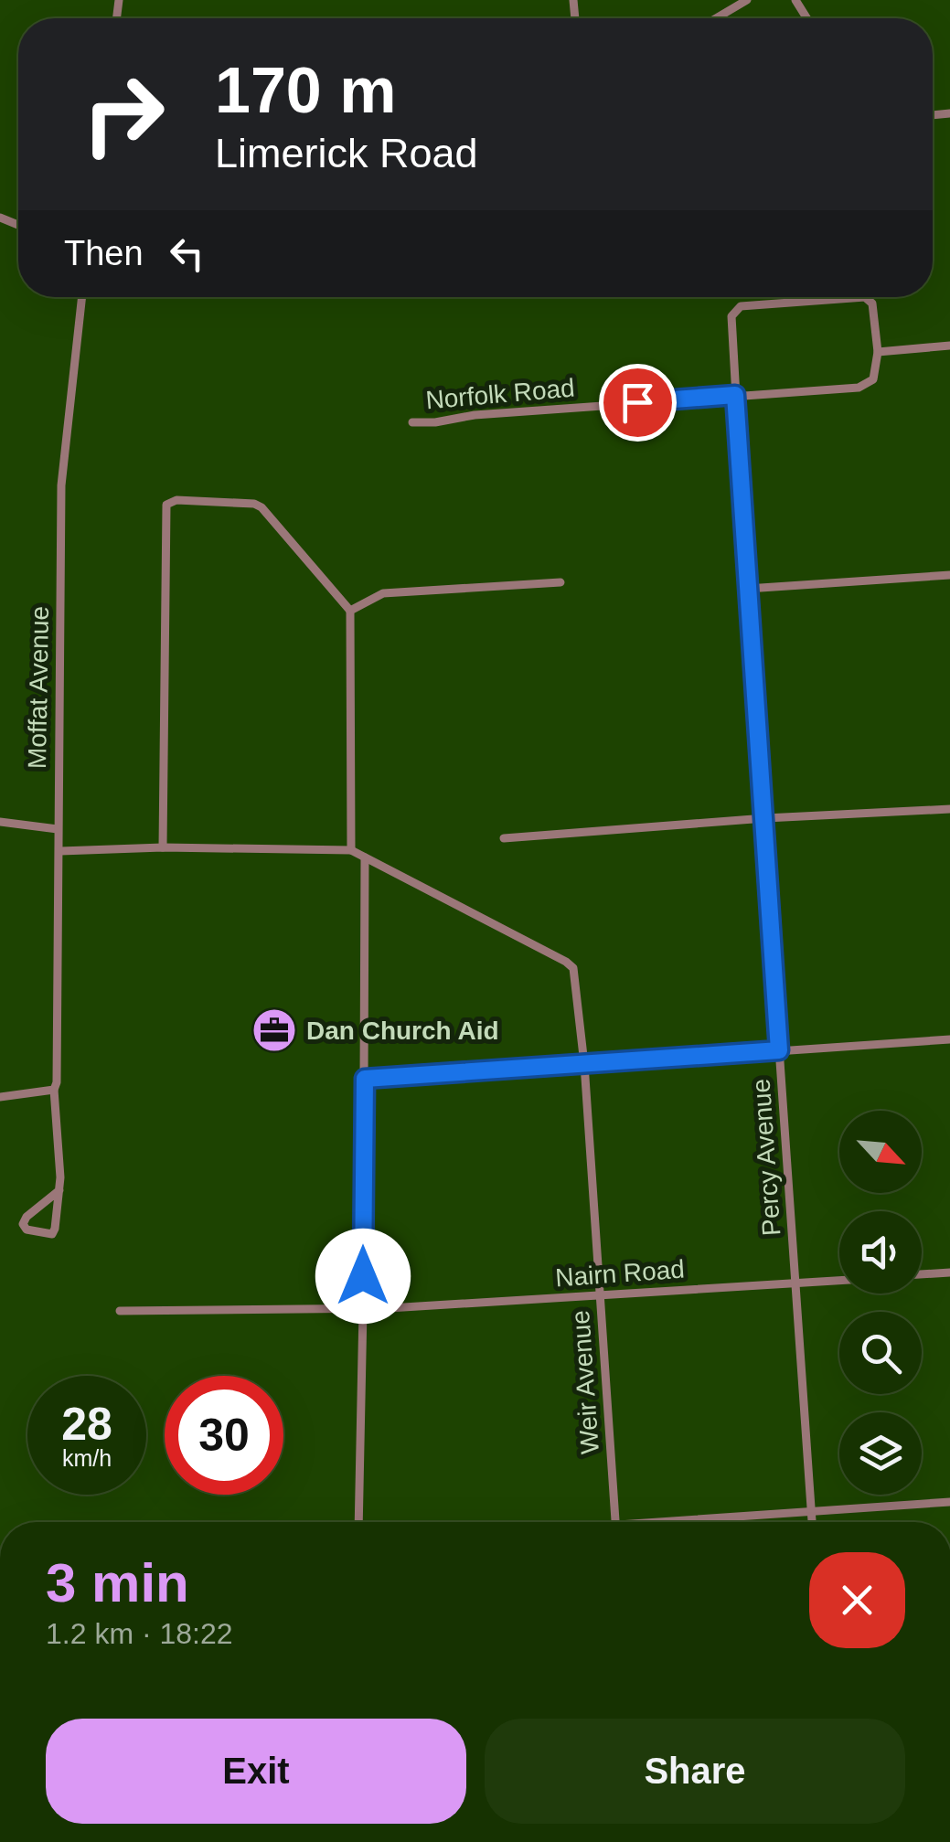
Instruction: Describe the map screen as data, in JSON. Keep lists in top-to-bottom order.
{
  "streets": {
    "street": [
      "Norfolk Road",
      "Moffat Avenue",
      "Percy Avenue",
      "Nairn Road",
      "Weir Avenue"
    ]
  },
  "crossings": [
    ["Norfolk Road", "Percy Avenue"],
    ["Percy Avenue", "Nairn Road"],
    ["Nairn Road", "Weir Avenue"]
  ],
  "places": {
    "office": ["Dan Church Aid"]
  },
  "north": "bottom right",
  "page": {
    "turn": ["170 m", "Limerick Road"],
    "then": "Then",
    "speed": "28 km/h",
    "limit": "30",
    "heading": ["3 min", "1.2 km · 18:22"],
    "buttons": ["Exit", "Share"]
  }
}
